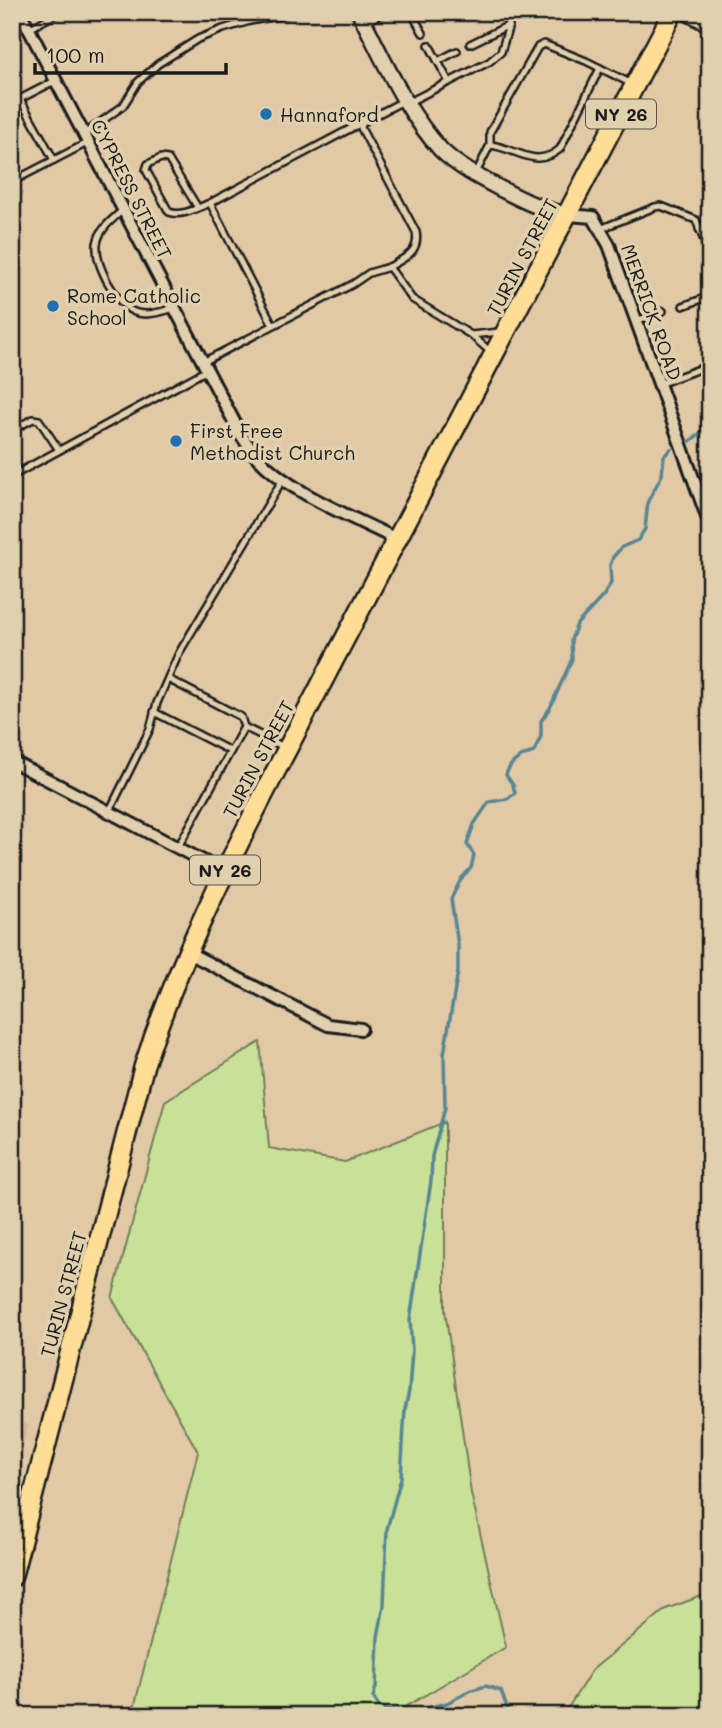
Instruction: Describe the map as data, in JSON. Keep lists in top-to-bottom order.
{
  "streets": {
    "main road": ["NY 26", "TURIN STREET"],
    "street": ["CYPRESS STREET", "MERRICK ROAD"]
  },
  "crossings": [
    ["CYPRESS STREET", "TURIN STREET"],
    ["TURIN STREET", "MERRICK ROAD"]
  ],
  "places": ["Hannaford", "Rome Catholic School", "First Free Methodist Church"],
  "scale_bar": "100 m"
}
